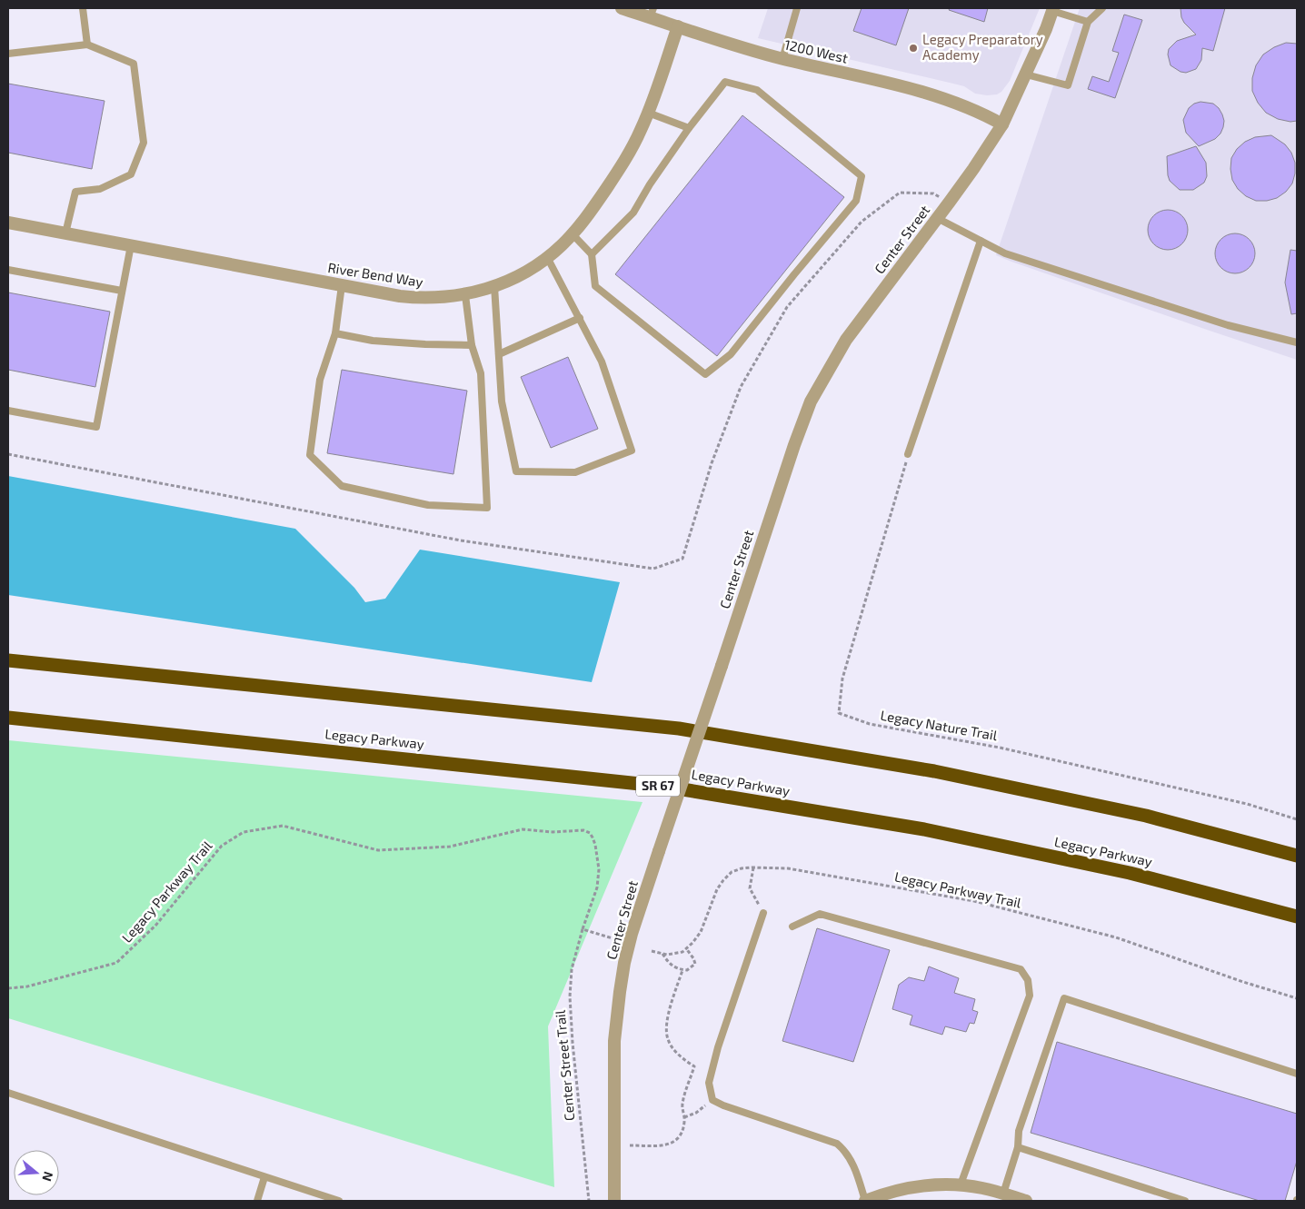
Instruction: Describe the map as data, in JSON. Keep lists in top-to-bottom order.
{
  "streets": {
    "highway": ["Legacy Parkway", "SR 67"],
    "street": ["1200 West", "Center Street", "River Bend Way"],
    "path": ["Legacy Nature Trail", "Legacy Parkway Trail", "Center Street Trail"]
  },
  "crossings": [
    ["1200 West", "Center Street"],
    ["1200 West", "River Bend Way"],
    ["Legacy Parkway Trail", "Center Street Trail"]
  ],
  "places": ["Legacy Preparatory Academy"],
  "north": "right"
}
